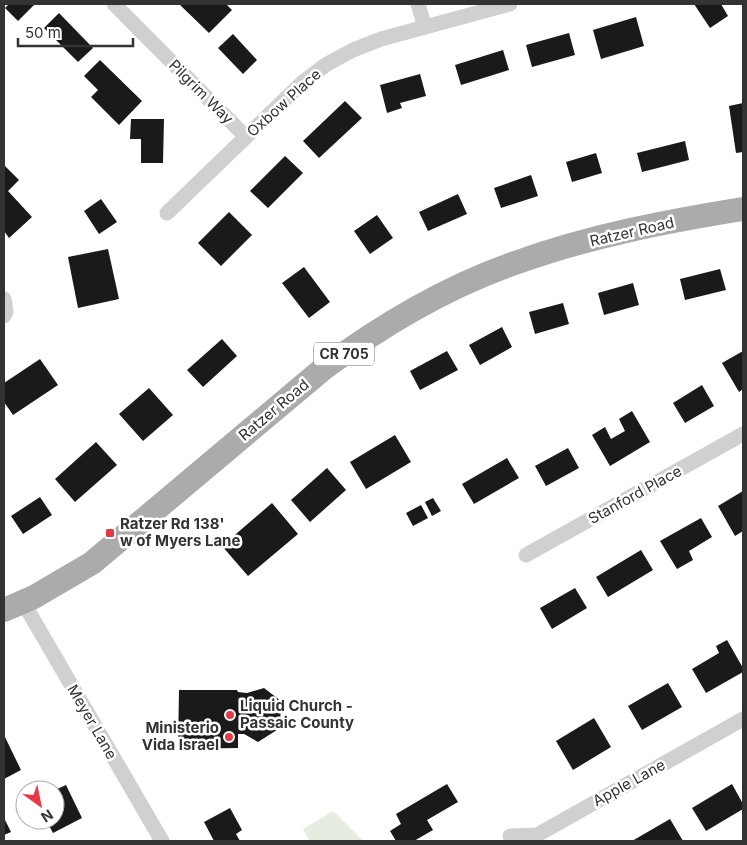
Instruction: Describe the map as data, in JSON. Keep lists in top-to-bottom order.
{
  "streets": {
    "main road": ["Ratzer Road", "CR 705"],
    "street": [
      "Pilgrim Way",
      "Oxbow Place",
      "Stanford Place",
      "Meyer Lane",
      "Apple Lane"
    ]
  },
  "crossings": [
    ["Pilgrim Way", "Oxbow Place"],
    ["Ratzer Road", "Meyer Lane"]
  ],
  "places": {
    "transit": ["Ratzer Rd 138' w of Myers Lane"],
    "other": ["Liquid Church - Passaic County", "Ministerio Vida Israel"]
  },
  "scale_bar": "50 m",
  "north": "bottom right"
}
